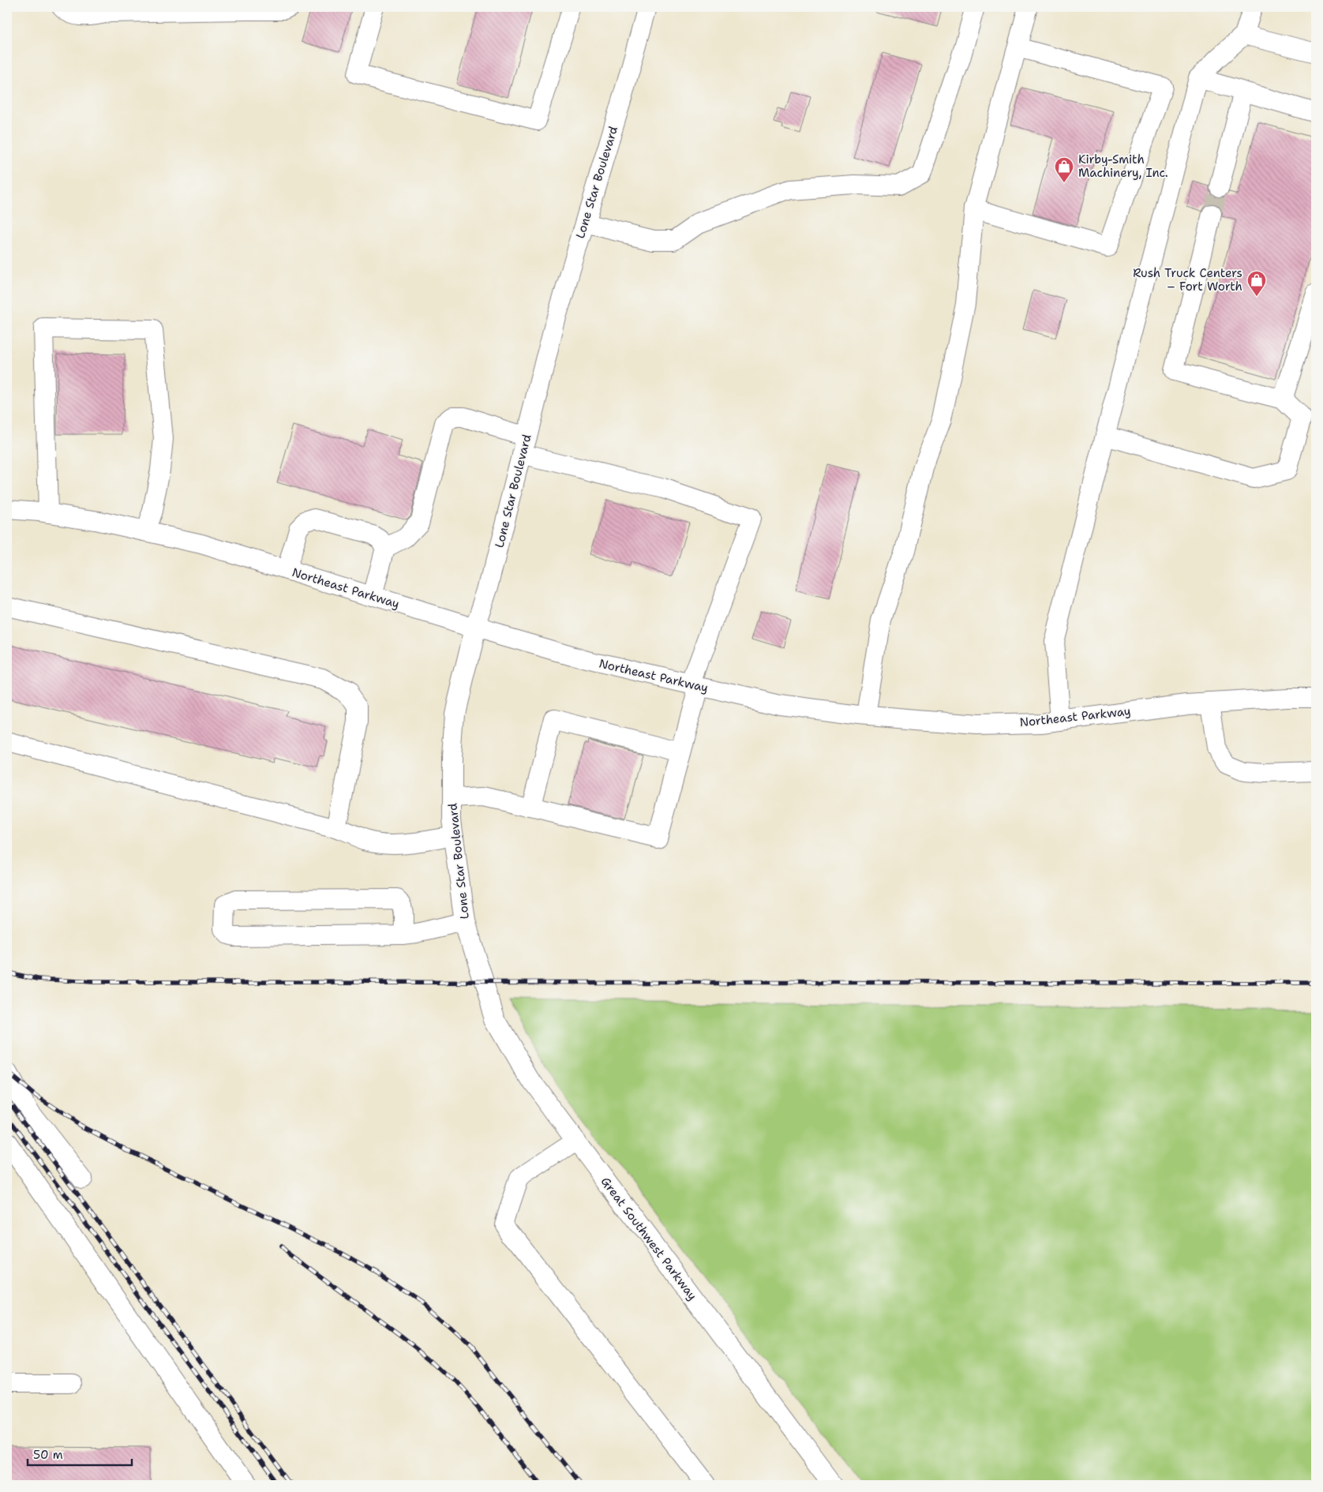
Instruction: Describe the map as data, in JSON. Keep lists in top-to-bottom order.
{
  "streets": {
    "street": ["Lone Star Boulevard", "Northeast Parkway", "Great Southwest Parkway"]
  },
  "crossings": [
    ["Lone Star Boulevard", "Northeast Parkway"],
    ["Lone Star Boulevard", "Great Southwest Parkway"]
  ],
  "places": {
    "shop": ["Kirby-Smith Machinery, Inc.", "Rush Truck Centers – Fort Worth"]
  },
  "scale_bar": "50 m"
}
